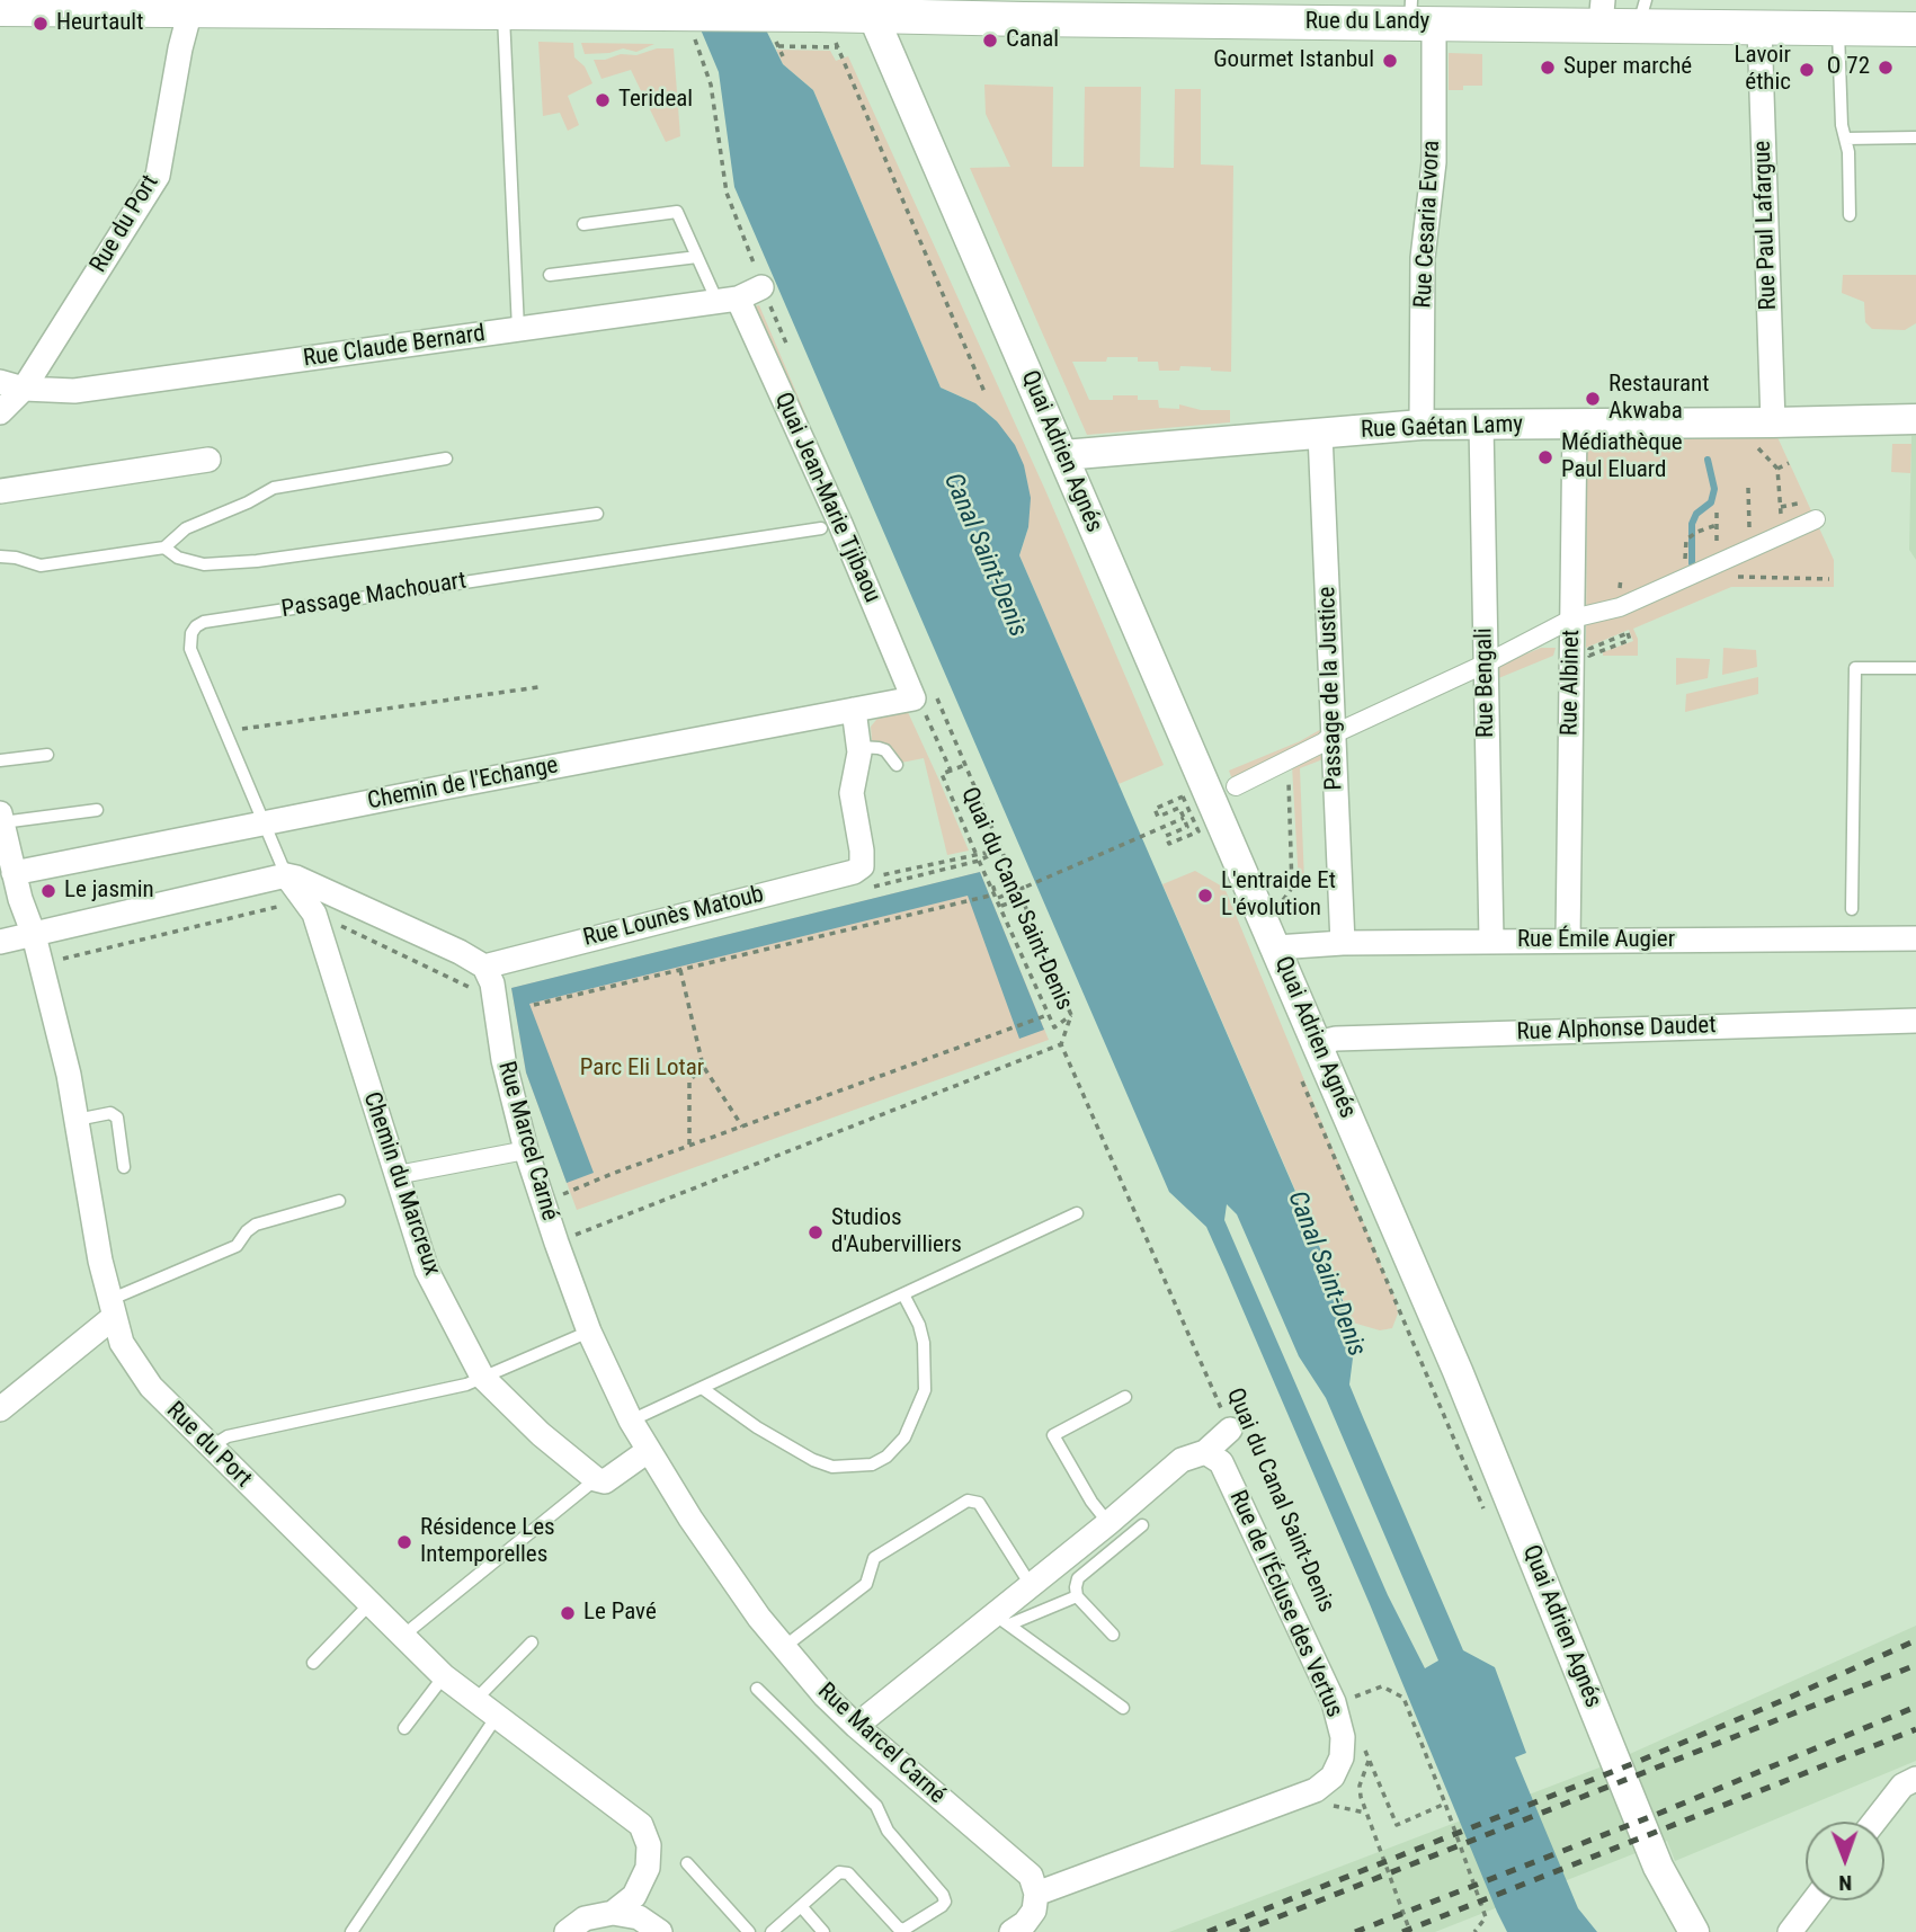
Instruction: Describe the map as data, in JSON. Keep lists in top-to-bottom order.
{
  "streets": {
    "main road": ["Rue du Landy"],
    "street": [
      "Rue du Port",
      "Rue Cesaria Evora",
      "Rue Paul Lafargue",
      "Rue Claude Bernard",
      "Rue Gaétan Lamy",
      "Quai Adrien Agnés",
      "Quai Jean-Marie Tjibaou",
      "Rue Bengali",
      "Rue Albinet",
      "Passage de la Justice",
      "Chemin de l'Echange",
      "Rue Lounès Matoub",
      "Rue Émile Augier",
      "Rue Alphonse Daudet",
      "Rue Marcel Carné",
      "Chemin du Marcreux",
      "Rue de l'Écluse des Vertus"
    ],
    "lane": ["Passage Machouart"],
    "path": ["Quai du Canal Saint-Denis"]
  },
  "crossings": [
    ["Rue du Landy", "Rue Cesaria Evora"],
    ["Rue du Landy", "Rue Paul Lafargue"],
    ["Rue du Landy", "Quai Adrien Agnés"],
    ["Rue du Port", "Rue Claude Bernard"],
    ["Rue du Port", "Chemin de l'Echange"],
    ["Rue Cesaria Evora", "Rue Gaétan Lamy"],
    ["Rue Paul Lafargue", "Rue Gaétan Lamy"],
    ["Rue Claude Bernard", "Quai Jean-Marie Tjibaou"],
    ["Rue Gaétan Lamy", "Quai Adrien Agnés"],
    ["Rue Gaétan Lamy", "Rue Bengali"],
    ["Rue Gaétan Lamy", "Rue Albinet"],
    ["Rue Gaétan Lamy", "Passage de la Justice"],
    ["Quai Adrien Agnés", "Rue Émile Augier"],
    ["Quai Adrien Agnés", "Rue Alphonse Daudet"],
    ["Quai Jean-Marie Tjibaou", "Chemin de l'Echange"],
    ["Passage Machouart", "Chemin de l'Echange"],
    ["Passage Machouart", "Chemin du Marcreux"],
    ["Rue Bengali", "Rue Émile Augier"],
    ["Rue Albinet", "Rue Émile Augier"],
    ["Passage de la Justice", "Rue Émile Augier"],
    ["Rue Lounès Matoub", "Rue Marcel Carné"]
  ],
  "water": ["Canal Saint-Denis"],
  "parks": ["Parc Eli Lotar"],
  "places": [
    "Heurtault",
    "Canal",
    "Gourmet Istanbul",
    "Super marché",
    "O 72",
    "Lavoir éthic",
    "Terideal",
    "Restaurant Akwaba",
    "Médiathèque Paul Eluard",
    "Le jasmin",
    "L'entraide Et L'évolution",
    "Studios d'Aubervilliers",
    "Résidence Les Intemporelles",
    "Le Pavé"
  ],
  "north": "bottom"
}
